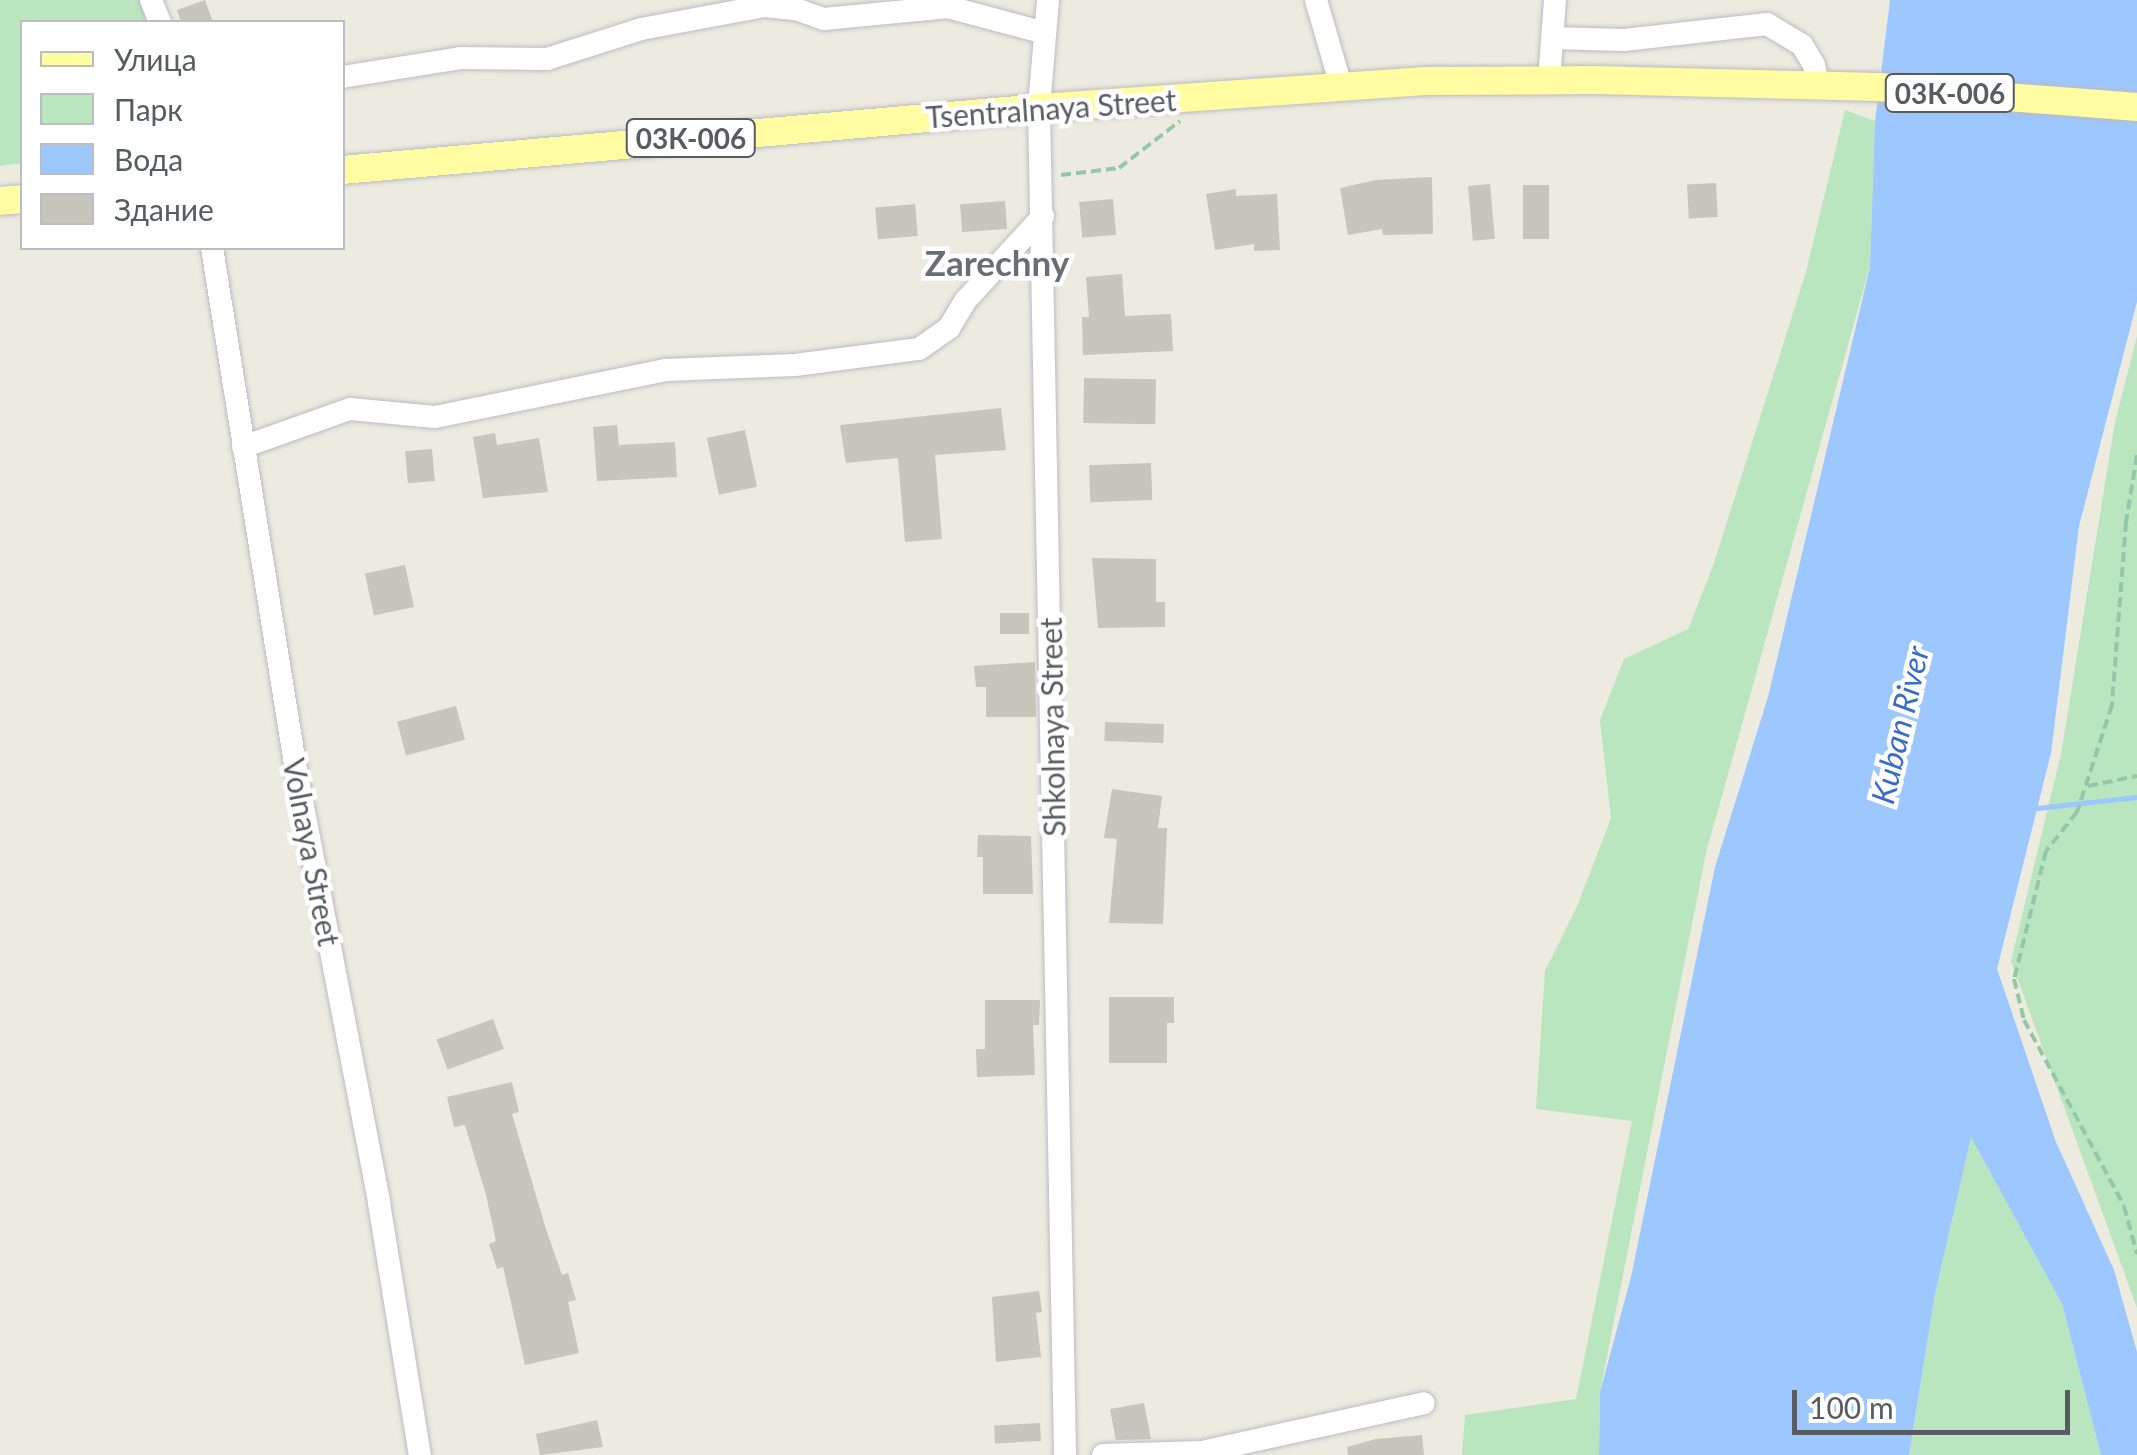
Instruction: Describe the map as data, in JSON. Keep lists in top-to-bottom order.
{
  "streets": {
    "main road": ["03К-006", "Tsentralnaya Street"],
    "street": ["Shkolnaya Street", "Volnaya Street"]
  },
  "crossings": [
    ["03К-006", "Tsentralnaya Street"],
    ["Tsentralnaya Street", "Shkolnaya Street"]
  ],
  "districts": ["Zarechny"],
  "water": ["Kuban River"],
  "legend": [
    "Улица",
    "Парк",
    "Вода",
    "Здание"
  ],
  "scale_bar": "100 m"
}
